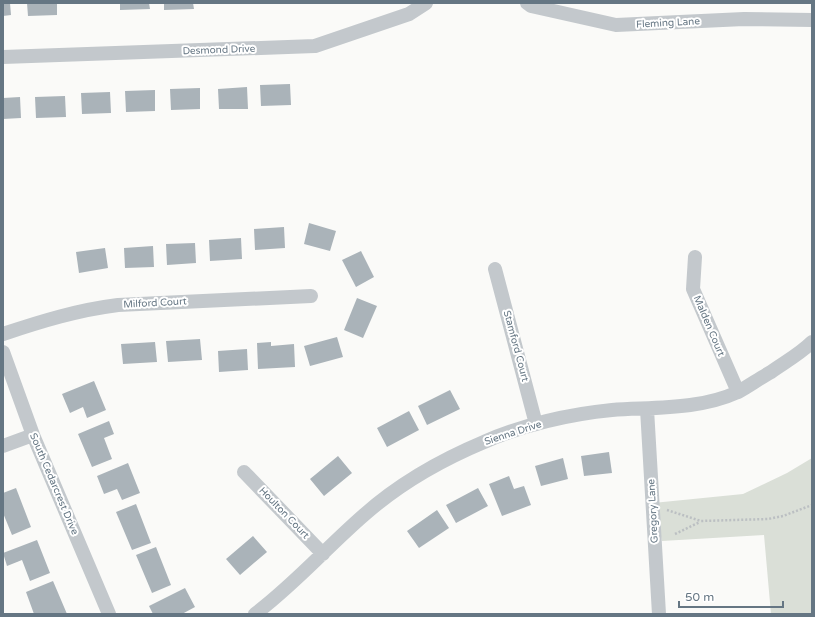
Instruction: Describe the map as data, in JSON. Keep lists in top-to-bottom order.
{
  "streets": {
    "street": [
      "Fleming Lane",
      "Desmond Drive",
      "Milford Court",
      "Malden Court",
      "Stamford Court",
      "Sienna Drive",
      "South Cedarcrest Drive",
      "Gregory Lane",
      "Houlton Court"
    ]
  },
  "crossings": [
    ["Malden Court", "Sienna Drive"],
    ["Stamford Court", "Sienna Drive"],
    ["Sienna Drive", "Gregory Lane"],
    ["Sienna Drive", "Houlton Court"]
  ],
  "scale_bar": "50 m"
}
